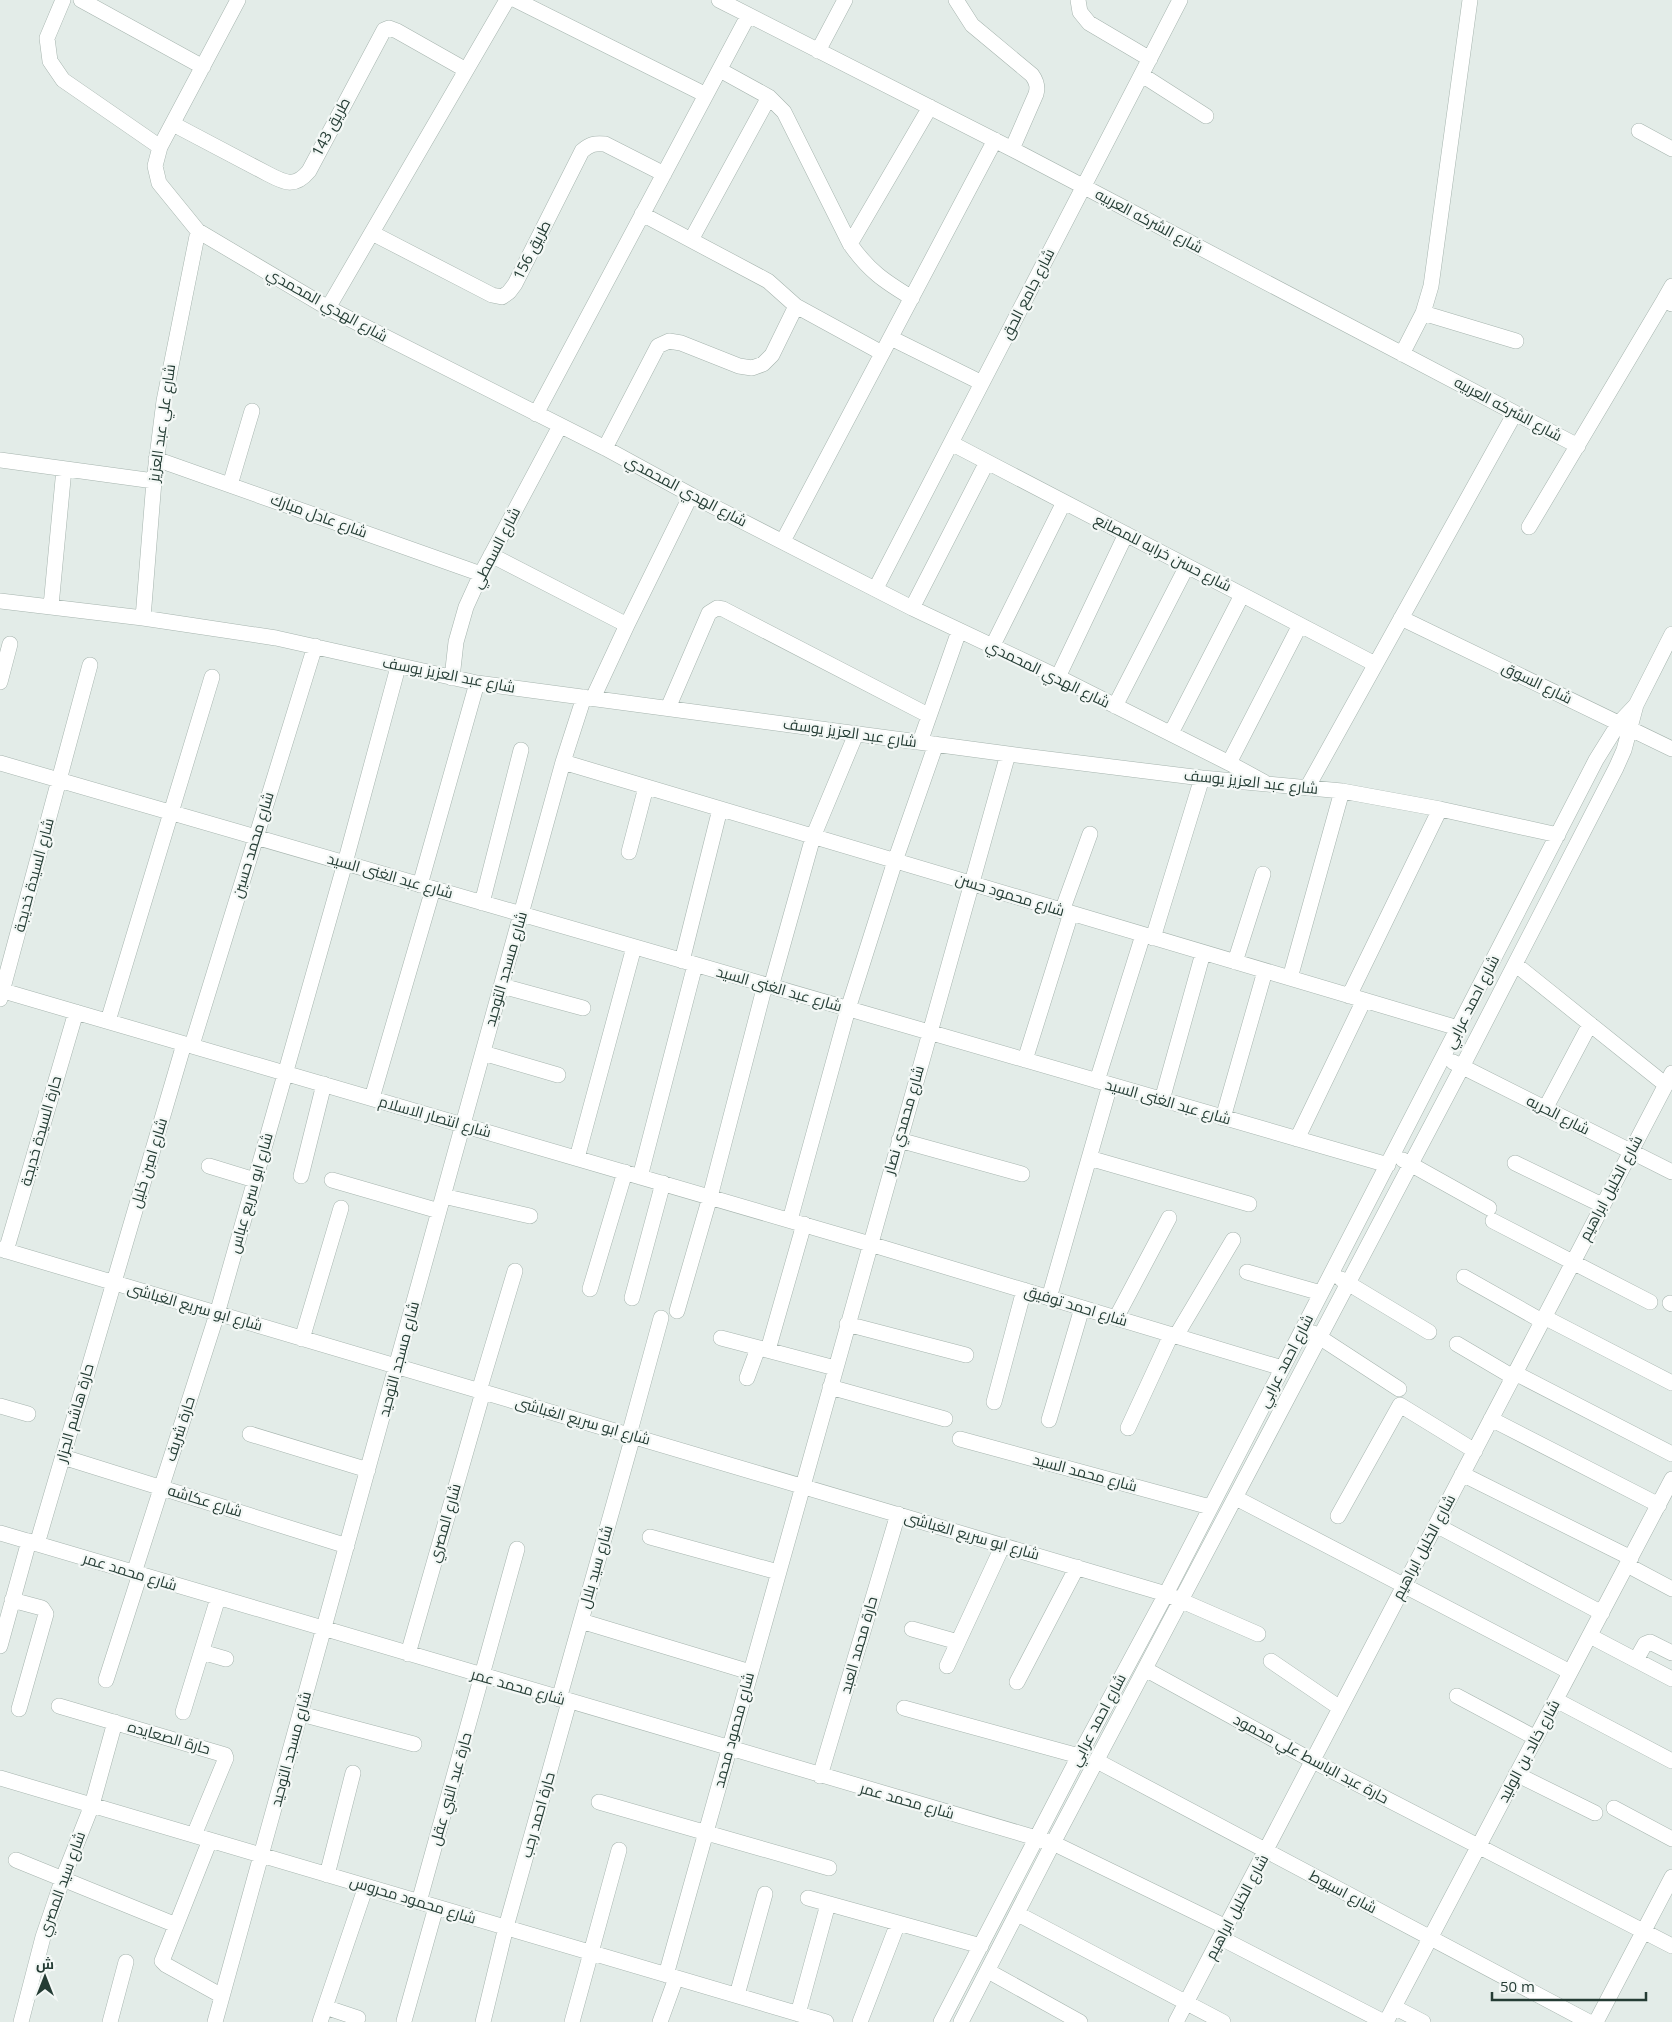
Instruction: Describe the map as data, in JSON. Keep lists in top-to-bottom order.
{
  "streets": {
    "street": [
      "طريق 143",
      "شارع الشركه العربيه",
      "طريق 156",
      "شارع جامع الحق",
      "شارع الهدي المحمدي",
      "شارع علي عبد العزيز",
      "شارع عادل مبارك",
      "شارع السمطي",
      "شارع حسن خرابه للمصانع",
      "شارع عبد العزيز يوسف",
      "شارع السوق",
      "شارع محمد حسين",
      "شارع السيدة خديجة",
      "شارع عبد الغنى السيد",
      "شارع محمود حسن",
      "شارع مسجد التوحيد",
      "شارع احمد عرابي",
      "شارع الحريه",
      "شارع انتصار الاسلام",
      "شارع محمدي نصار",
      "حارة السيدة خديجة",
      "شارع امين خليل",
      "شارع الخليل ابراهيم",
      "شارع ابو سريع عباس",
      "شارع احمد توفيق",
      "شارع ابو سريع الغباشى",
      "حارة هاشم الجزار",
      "حارة شريف",
      "شارع محمد السيد",
      "شارع عكاشه",
      "شارع المصري",
      "شارع سيد بلال",
      "شارع محمد عمر",
      "حارة محمد العبد",
      "شارع محمود محمد",
      "حارة الصعايده",
      "شارع خالد بن الوليد",
      "حارة عبد الباسط علي محمود",
      "حارة عبد النبي عقل",
      "حارة احمد رجب",
      "شارع سيد المصري",
      "شارع اسيوط",
      "شارع محمود محروس"
    ]
  },
  "crossings": [
    ["شارع الشركه العربيه", "شارع جامع الحق"],
    ["شارع جامع الحق", "شارع الهدي المحمدي"],
    ["شارع جامع الحق", "شارع حسن خرابه للمصانع"],
    ["شارع الهدي المحمدي", "شارع علي عبد العزيز"],
    ["شارع الهدي المحمدي", "شارع السمطي"],
    ["شارع الهدي المحمدي", "شارع عبد العزيز يوسف"],
    ["شارع الهدي المحمدي", "شارع مسجد التوحيد"],
    ["شارع علي عبد العزيز", "شارع عادل مبارك"],
    ["شارع علي عبد العزيز", "شارع عبد العزيز يوسف"],
    ["شارع عادل مبارك", "شارع السمطي"],
    ["شارع السمطي", "شارع عبد العزيز يوسف"],
    ["شارع عبد العزيز يوسف", "شارع محمد حسين"],
    ["شارع عبد العزيز يوسف", "شارع مسجد التوحيد"],
    ["شارع عبد العزيز يوسف", "شارع احمد عرابي"],
    ["شارع عبد العزيز يوسف", "شارع محمدي نصار"],
    ["شارع عبد العزيز يوسف", "شارع ابو سريع عباس"],
    ["شارع السوق", "شارع احمد عرابي"],
    ["شارع محمد حسين", "شارع عبد الغنى السيد"],
    ["شارع محمد حسين", "شارع انتصار الاسلام"],
    ["شارع محمد حسين", "شارع امين خليل"],
    ["شارع السيدة خديجة", "شارع عبد الغنى السيد"],
    ["شارع السيدة خديجة", "شارع انتصار الاسلام"],
    ["شارع عبد الغنى السيد", "شارع مسجد التوحيد"],
    ["شارع عبد الغنى السيد", "شارع احمد عرابي"],
    ["شارع عبد الغنى السيد", "شارع محمدي نصار"],
    ["شارع عبد الغنى السيد", "شارع الخليل ابراهيم"],
    ["شارع عبد الغنى السيد", "شارع ابو سريع عباس"],
    ["شارع محمود حسن", "شارع مسجد التوحيد"],
    ["شارع محمود حسن", "شارع احمد عرابي"],
    ["شارع محمود حسن", "شارع محمدي نصار"],
    ["شارع مسجد التوحيد", "شارع انتصار الاسلام"],
    ["شارع مسجد التوحيد", "شارع ابو سريع الغباشى"],
    ["شارع مسجد التوحيد", "شارع عكاشه"],
    ["شارع مسجد التوحيد", "شارع محمد عمر"],
    ["شارع مسجد التوحيد", "شارع محمود محروس"],
    ["شارع احمد عرابي", "شارع الحريه"],
    ["شارع احمد عرابي", "شارع احمد توفيق"],
    ["شارع احمد عرابي", "شارع ابو سريع الغباشى"],
    ["شارع احمد عرابي", "شارع محمد السيد"],
    ["شارع احمد عرابي", "شارع محمد عمر"],
    ["شارع احمد عرابي", "حارة عبد الباسط علي محمود"],
    ["شارع احمد عرابي", "شارع اسيوط"],
    ["شارع الحريه", "شارع الخليل ابراهيم"],
    ["شارع انتصار الاسلام", "شارع محمدي نصار"],
    ["شارع انتصار الاسلام", "حارة السيدة خديجة"],
    ["شارع انتصار الاسلام", "شارع امين خليل"],
    ["شارع انتصار الاسلام", "شارع ابو سريع عباس"],
    ["شارع انتصار الاسلام", "شارع احمد توفيق"],
    ["شارع محمدي نصار", "شارع احمد توفيق"],
    ["شارع محمدي نصار", "شارع ابو سريع الغباشى"],
    ["شارع محمدي نصار", "شارع محمود محمد"],
    ["حارة السيدة خديجة", "شارع ابو سريع الغباشى"],
    ["شارع امين خليل", "شارع ابو سريع الغباشى"],
    ["شارع امين خليل", "حارة هاشم الجزار"],
    ["شارع الخليل ابراهيم", "شارع محمد عمر"],
    ["شارع الخليل ابراهيم", "حارة عبد الباسط علي محمود"],
    ["شارع الخليل ابراهيم", "شارع اسيوط"],
    ["شارع ابو سريع عباس", "شارع ابو سريع الغباشى"],
    ["شارع ابو سريع عباس", "حارة شريف"],
    ["شارع ابو سريع الغباشى", "حارة هاشم الجزار"],
    ["شارع ابو سريع الغباشى", "حارة شريف"],
    ["شارع ابو سريع الغباشى", "شارع المصري"],
    ["شارع ابو سريع الغباشى", "شارع سيد بلال"],
    ["شارع ابو سريع الغباشى", "حارة محمد العبد"],
    ["شارع ابو سريع الغباشى", "شارع محمود محمد"],
    ["حارة هاشم الجزار", "شارع عكاشه"],
    ["حارة هاشم الجزار", "شارع محمد عمر"],
    ["حارة شريف", "شارع عكاشه"],
    ["حارة شريف", "شارع محمد عمر"],
    ["شارع المصري", "شارع محمد عمر"],
    ["شارع سيد بلال", "شارع محمد عمر"],
    ["شارع سيد بلال", "حارة احمد رجب"],
    ["شارع محمد عمر", "حارة محمد العبد"],
    ["شارع محمد عمر", "شارع محمود محمد"],
    ["شارع محمد عمر", "شارع خالد بن الوليد"],
    ["شارع محمد عمر", "حارة عبد النبي عقل"],
    ["شارع محمد عمر", "حارة احمد رجب"],
    ["شارع محمود محمد", "شارع محمود محروس"],
    ["حارة الصعايده", "شارع سيد المصري"],
    ["حارة الصعايده", "شارع محمود محروس"],
    ["شارع خالد بن الوليد", "حارة عبد الباسط علي محمود"],
    ["شارع خالد بن الوليد", "شارع اسيوط"],
    ["حارة عبد النبي عقل", "شارع محمود محروس"],
    ["حارة احمد رجب", "شارع محمود محروس"],
    ["شارع سيد المصري", "شارع محمود محروس"]
  ],
  "scale_bar": "50 m",
  "north": "top"
}
